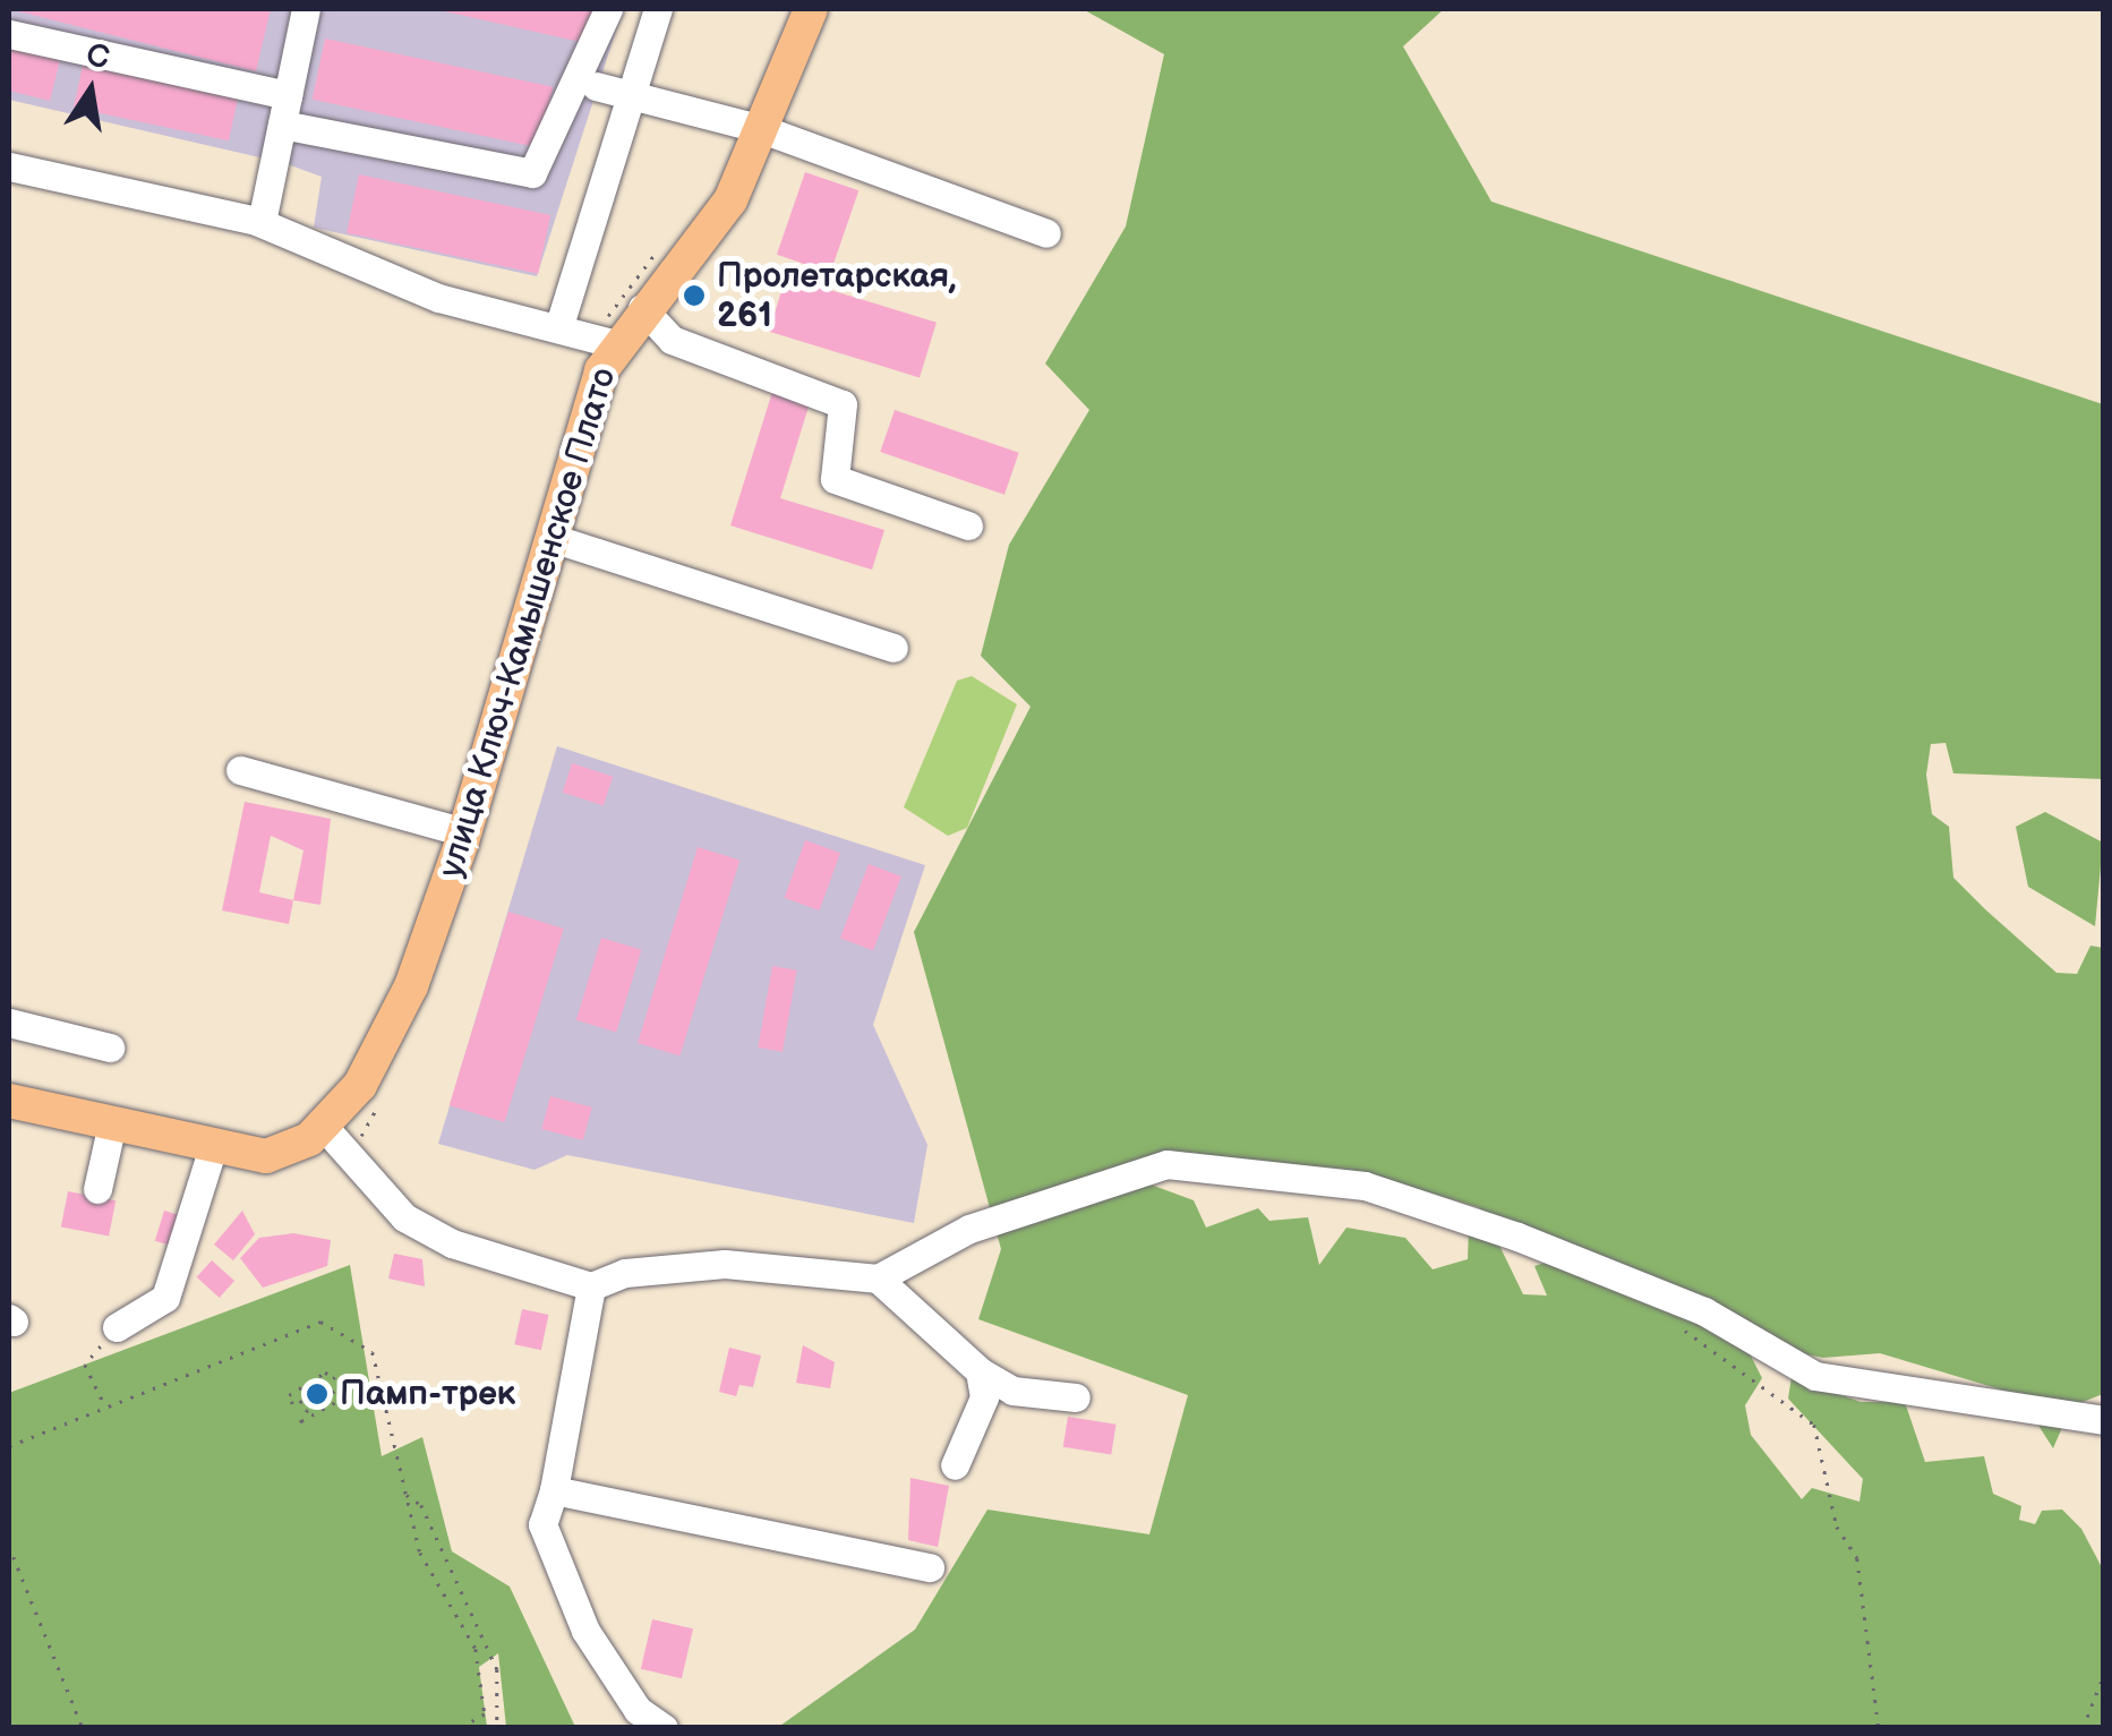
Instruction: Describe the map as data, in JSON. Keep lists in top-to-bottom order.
{
  "streets": {
    "main road": ["улица Ключ-Камышенское Плато"]
  },
  "places": ["Пролетарская, 261", "Памп-трек"],
  "north": "top"
}
